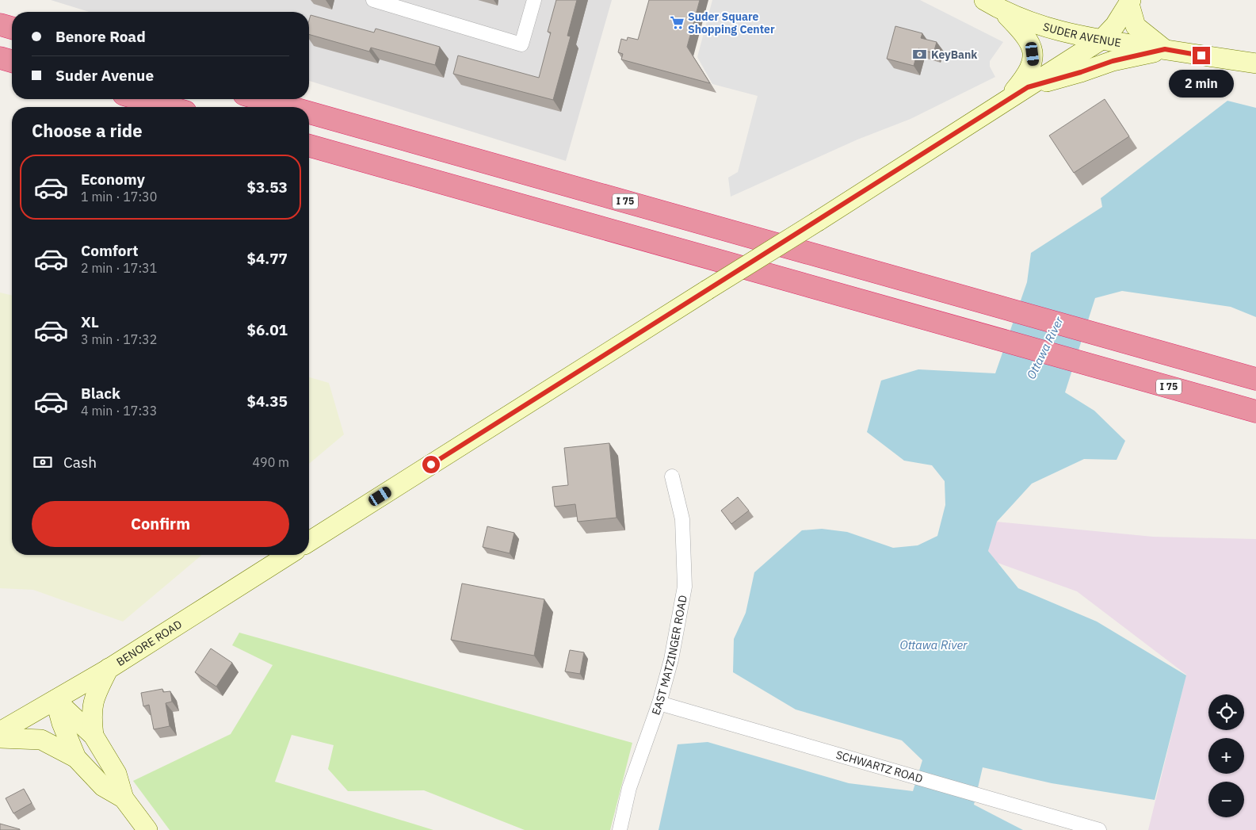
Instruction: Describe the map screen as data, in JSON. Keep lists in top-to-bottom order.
{
  "streets": {
    "highway": ["I 75"],
    "main road": ["SUDER AVENUE", "BENORE ROAD"],
    "street": ["EAST MATZINGER ROAD", "SCHWARTZ ROAD"]
  },
  "crossings": [
    ["EAST MATZINGER ROAD", "SCHWARTZ ROAD"]
  ],
  "water": ["Ottawa River"],
  "places": {
    "supermarket": ["Suder Square Shopping Center"],
    "bank": ["KeyBank"]
  },
  "page": {
    "banner": ["Benore Road", "Suder Avenue"],
    "bubble": "2 min",
    "heading": "Choose a ride",
    "list": [
      {
        "name": "Economy",
        "note": "1 min · 17:30",
        "value": "$3.53"
      },
      {
        "name": "Comfort",
        "note": "2 min · 17:31",
        "value": "$4.77"
      },
      {
        "name": "XL",
        "note": "3 min · 17:32",
        "value": "$6.01"
      },
      {
        "name": "Black",
        "note": "4 min · 17:33",
        "value": "$4.35"
      }
    ],
    "pay": ["Cash", "490 m"],
    "buttons": "Confirm",
    "map_buttons": ["+", "−"]
  }
}
